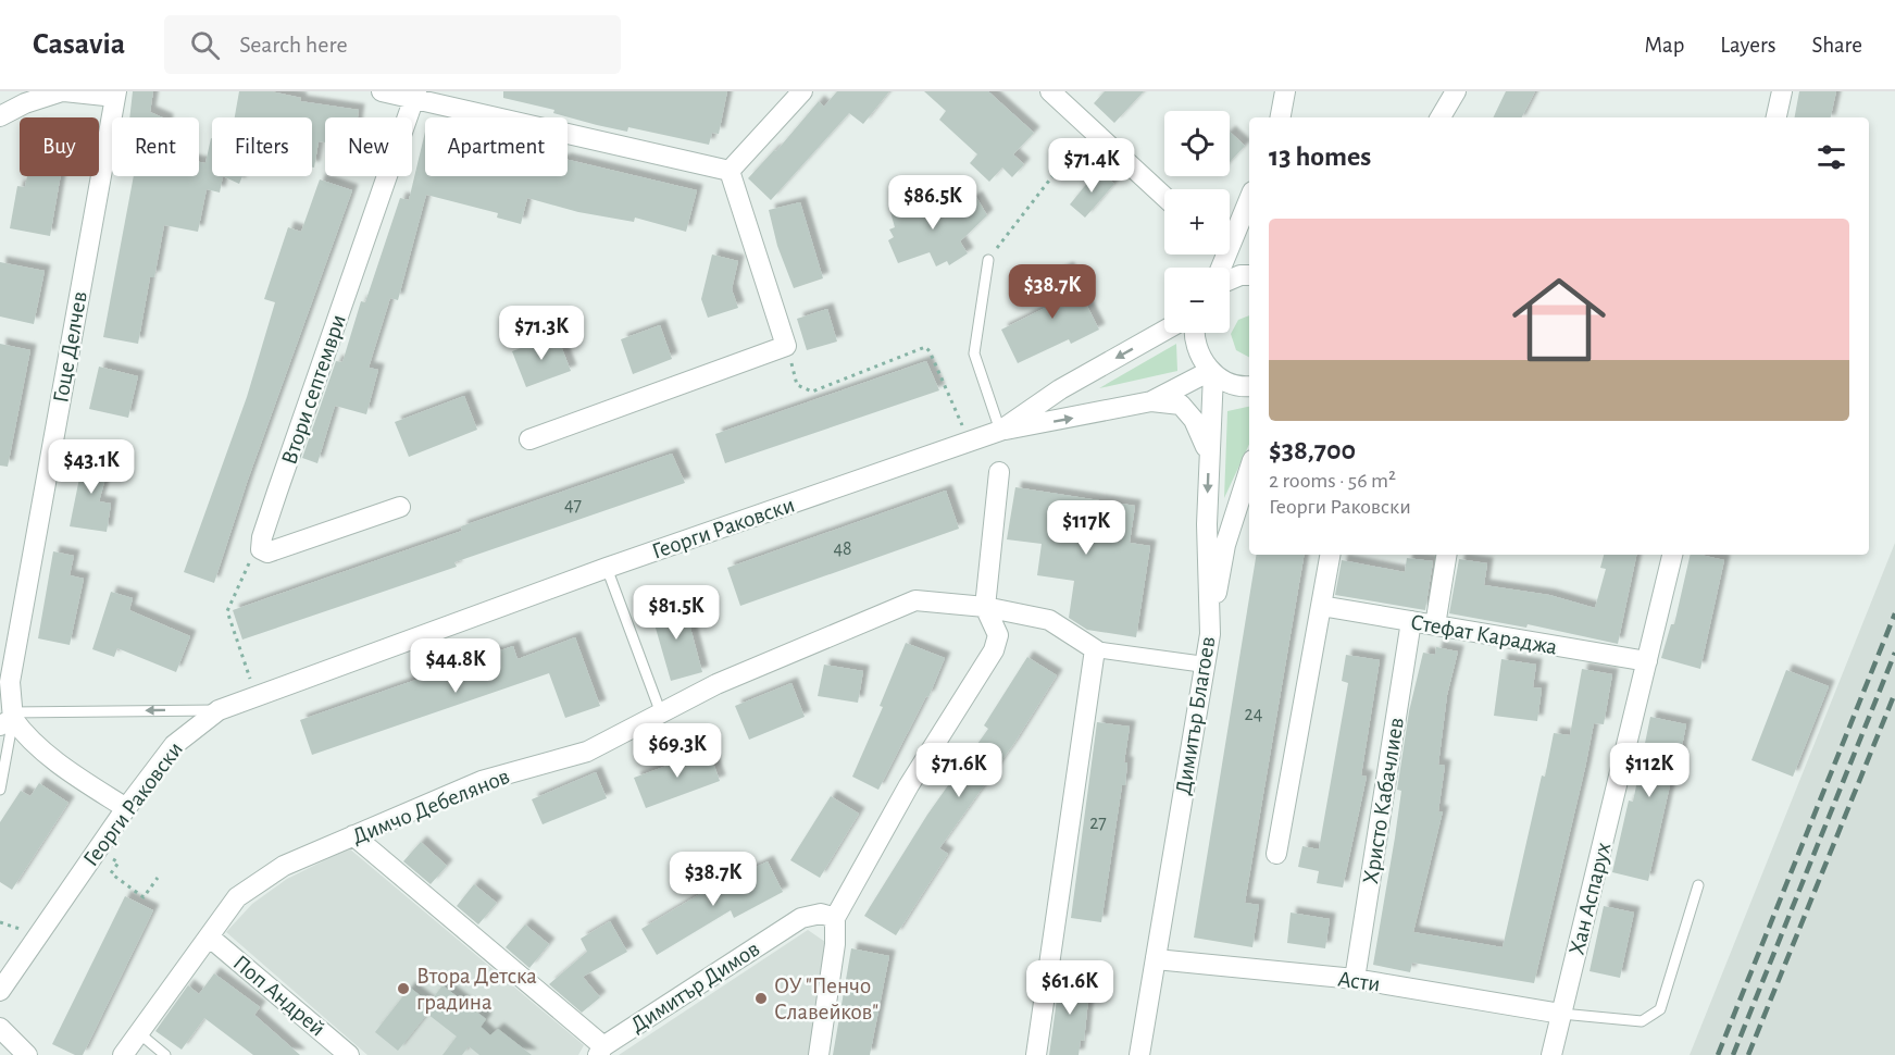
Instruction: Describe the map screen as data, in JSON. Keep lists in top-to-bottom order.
{
  "streets": {
    "street": [
      "Гоце Делчев",
      "Втори септември",
      "Георги Раковски",
      "Стефат Караджа",
      "Димитър Благоев",
      "Христо Кабачлиев",
      "Димчо Дебелянов",
      "Хан Аспарух",
      "Асти",
      "Димитър Димов",
      "Поп Андрей"
    ]
  },
  "crossings": [
    ["Стефат Караджа", "Христо Кабачлиев"],
    ["Стефат Караджа", "Хан Аспарух"],
    ["Димитър Благоев", "Асти"],
    ["Христо Кабачлиев", "Асти"],
    ["Димчо Дебелянов", "Поп Андрей"],
    ["Хан Аспарух", "Асти"]
  ],
  "places": ["Втора Детска градина", "ОУ \"Пенчо Славейков\""],
  "house_numbers": [
    "47",
    "48",
    "24",
    "27"
  ],
  "page": {
    "header": "Casavia",
    "search": "Search here",
    "nav": ["Map", "Layers", "Share"],
    "map_buttons": ["+", "−"],
    "chip": [
      "Buy",
      "Rent",
      "Filters",
      "New",
      "Apartment"
    ],
    "heading": "13 homes",
    "price": [
      "$71.4K",
      "$86.5K",
      "$38.7K",
      "$71.3K",
      "$43.1K",
      "$117K",
      "$81.5K",
      "$44.8K",
      "$69.3K",
      "$71.6K",
      "$112K",
      "$38.7K",
      "$61.6K"
    ],
    "list": [
      {
        "name": "$38,700",
        "note": "2 rooms · 56 m² · Георги Раковски"
      }
    ]
  }
}
